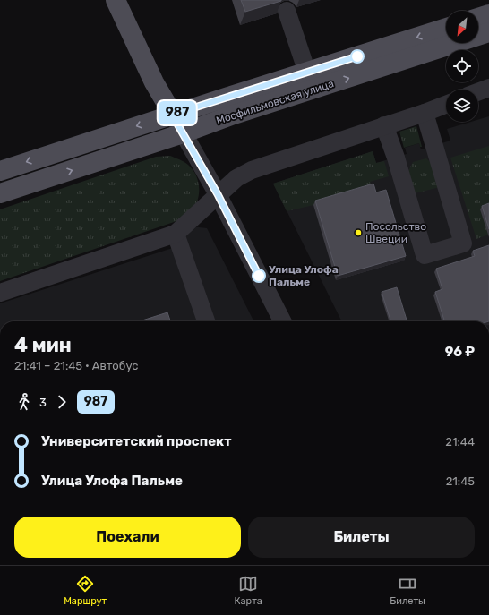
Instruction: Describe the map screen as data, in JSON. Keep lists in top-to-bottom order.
{
  "streets": {
    "main road": ["Мосфильмовская улица"]
  },
  "places": ["Посольство Швеции", "Улица Улофа Пальме"],
  "lines": ["bus line 987"],
  "north": "bottom left",
  "page": {
    "on_map": "987",
    "heading": ["4 мин", "21:41 – 21:45 · Автобус", "96 ₽"],
    "legs": ["3", "987"],
    "list": [
      {
        "name": "Университетский проспект",
        "value": "21:44"
      },
      {
        "name": "Улица Улофа Пальме",
        "value": "21:45"
      }
    ],
    "buttons": ["Поехали", "Билеты"],
    "tabs": ["Маршрут", "Карта", "Билеты"]
  }
}
